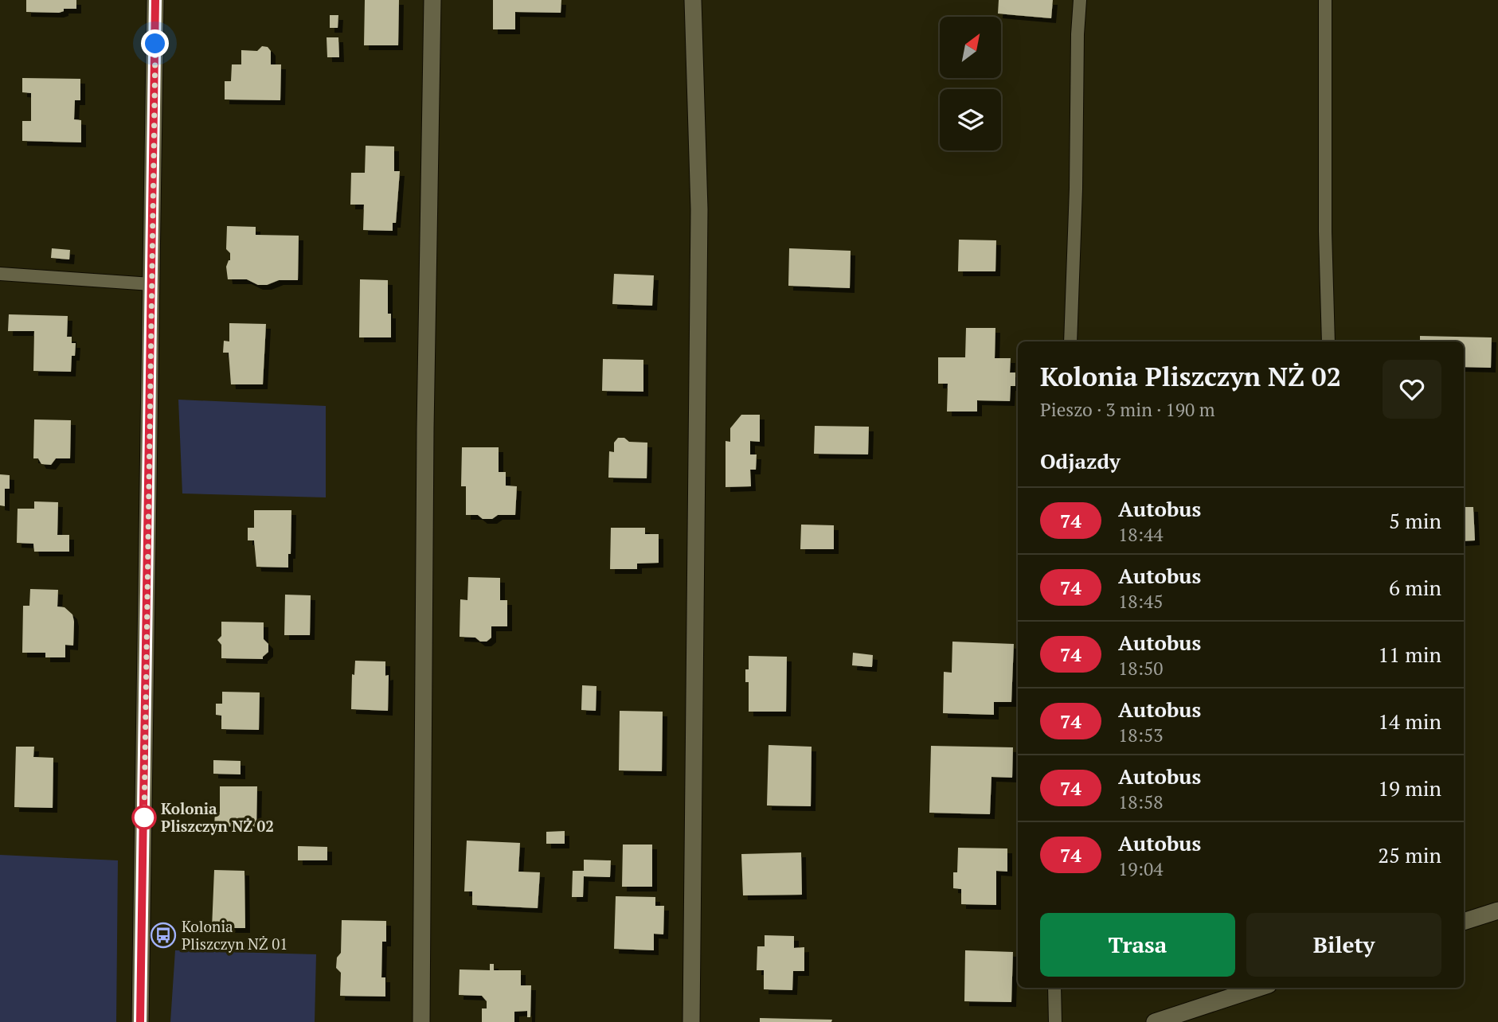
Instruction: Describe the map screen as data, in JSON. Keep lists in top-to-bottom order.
{
  "places": {
    "other": ["Kolonia Pliszczyn NŻ 02"],
    "bus stop": ["Kolonia Pliszczyn NŻ 01"]
  },
  "lines": ["bus line 74"],
  "north": "top right",
  "page": {
    "heading": [
      ["Kolonia Pliszczyn NŻ 02", "Pieszo · 3 min · 190 m"],
      "Odjazdy"
    ],
    "list": [
      {
        "mark": "74",
        "name": "Autobus",
        "note": "18:44",
        "value": "5 min"
      },
      {
        "mark": "74",
        "name": "Autobus",
        "note": "18:45",
        "value": "6 min"
      },
      {
        "mark": "74",
        "name": "Autobus",
        "note": "18:50",
        "value": "11 min"
      },
      {
        "mark": "74",
        "name": "Autobus",
        "note": "18:53",
        "value": "14 min"
      },
      {
        "mark": "74",
        "name": "Autobus",
        "note": "18:58",
        "value": "19 min"
      },
      {
        "mark": "74",
        "name": "Autobus",
        "note": "19:04",
        "value": "25 min"
      }
    ],
    "buttons": ["Trasa", "Bilety"]
  }
}
